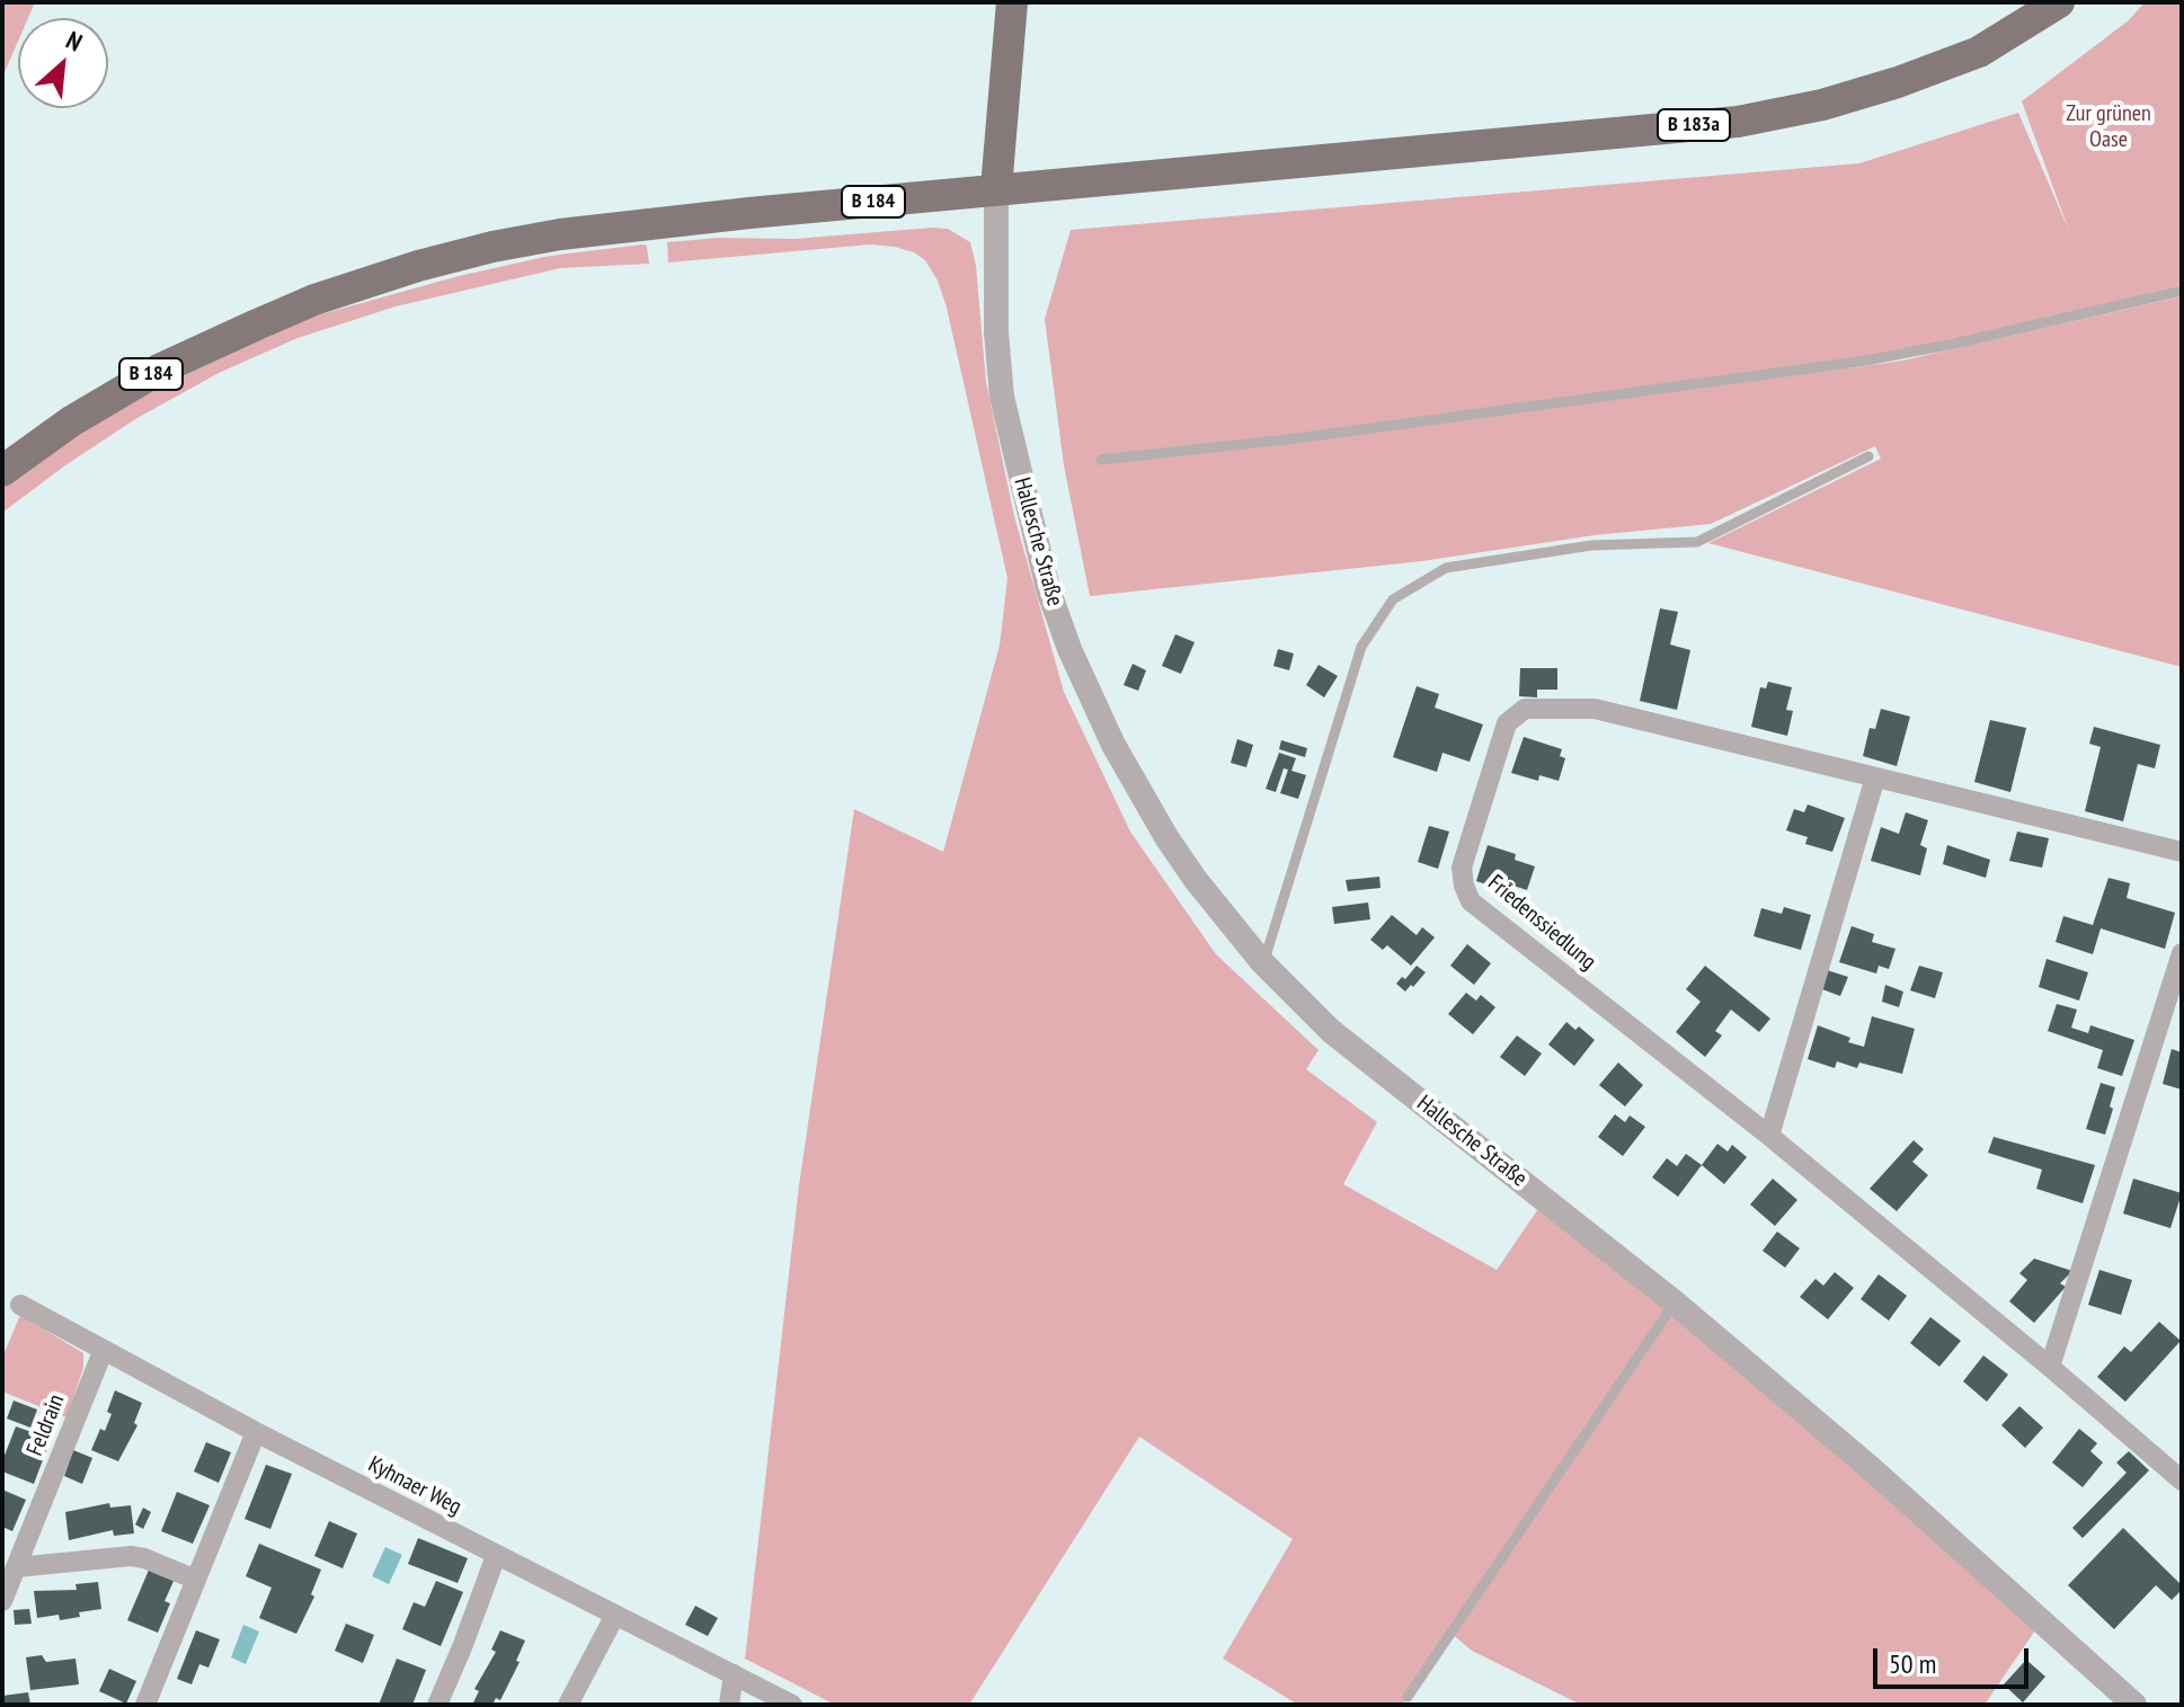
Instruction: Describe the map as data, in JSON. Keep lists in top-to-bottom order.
{
  "streets": {
    "main road": ["B 183a", "B 184"],
    "street": [
      "Hallesche Straße",
      "Friedenssiedlung",
      "Feldrain",
      "Kyhnaer Weg"
    ]
  },
  "crossings": [
    ["B 183a", "B 184"],
    ["B 183a", "Hallesche Straße"],
    ["B 184", "Hallesche Straße"],
    ["Feldrain", "Kyhnaer Weg"]
  ],
  "parks": ["Zur grünen Oase"],
  "scale_bar": "50 m",
  "north": "top right"
}
